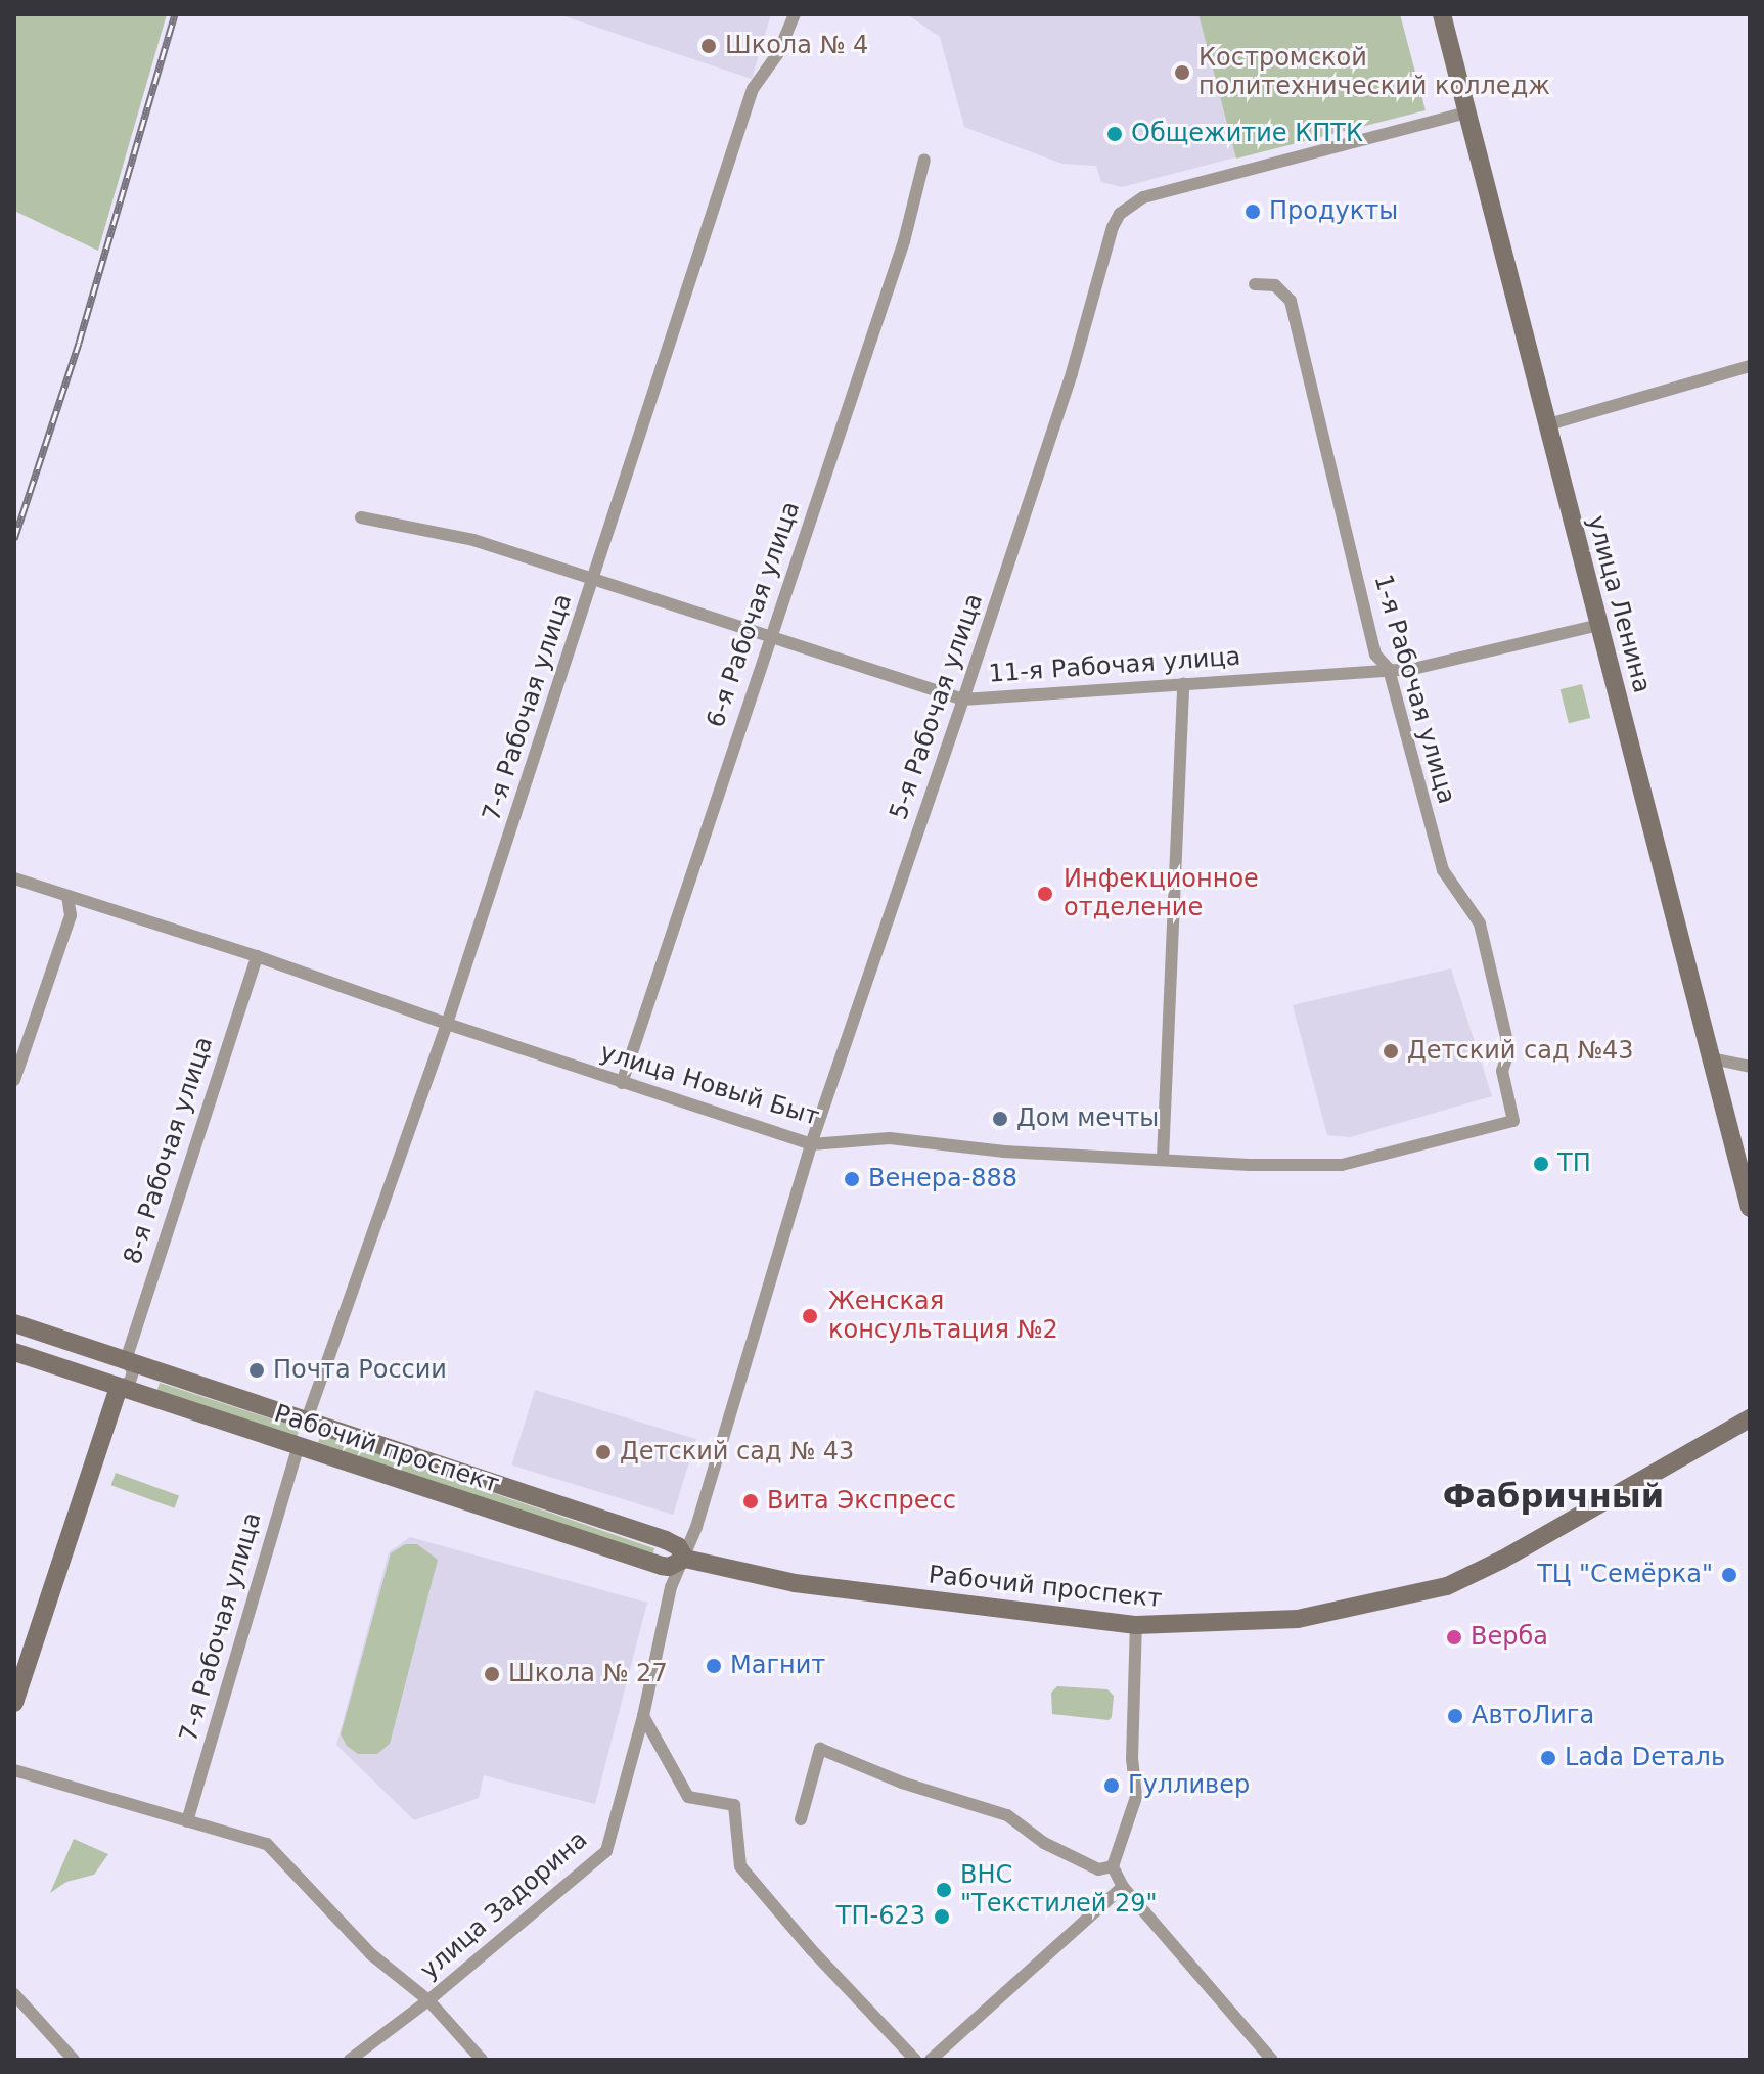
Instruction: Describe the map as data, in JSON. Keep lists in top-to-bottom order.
{
  "streets": {
    "street": [
      "улица Ленина",
      "6-я Рабочая улица",
      "11-я Рабочая улица",
      "1-я Рабочая улица",
      "5-я Рабочая улица",
      "7-я Рабочая улица",
      "улица Новый Быт",
      "8-я Рабочая улица",
      "Рабочий проспект",
      "улица Задорина"
    ]
  },
  "crossings": [
    ["улица Ленина", "11-я Рабочая улица"],
    ["улица Ленина", "5-я Рабочая улица"],
    ["6-я Рабочая улица", "11-я Рабочая улица"],
    ["6-я Рабочая улица", "улица Новый Быт"],
    ["11-я Рабочая улица", "1-я Рабочая улица"],
    ["11-я Рабочая улица", "5-я Рабочая улица"],
    ["11-я Рабочая улица", "7-я Рабочая улица"],
    ["1-я Рабочая улица", "улица Новый Быт"],
    ["5-я Рабочая улица", "улица Новый Быт"],
    ["5-я Рабочая улица", "Рабочий проспект"],
    ["5-я Рабочая улица", "улица Задорина"],
    ["7-я Рабочая улица", "улица Новый Быт"],
    ["7-я Рабочая улица", "Рабочий проспект"],
    ["улица Новый Быт", "8-я Рабочая улица"],
    ["8-я Рабочая улица", "Рабочий проспект"],
    ["Рабочий проспект", "улица Задорина"]
  ],
  "districts": ["Фабричный"],
  "places": [
    "Школа № 4",
    "Костромской политехнический колледж",
    "Общежитие КПТК",
    "Продукты",
    "Инфекционное отделение",
    "Детский сад №43",
    "Дом мечты",
    "ТП",
    "Венера-888",
    "Женская консультация №2",
    "Почта России",
    "Детский сад № 43",
    "Вита Экспресс",
    "ТЦ \"Семёрка\"",
    "Верба",
    "Магнит",
    "Школа № 27",
    "АвтоЛига",
    "Lada Dеталь",
    "Гулливер",
    "ВНС \"Текстилей 29\"",
    "ТП-623"
  ]
}
